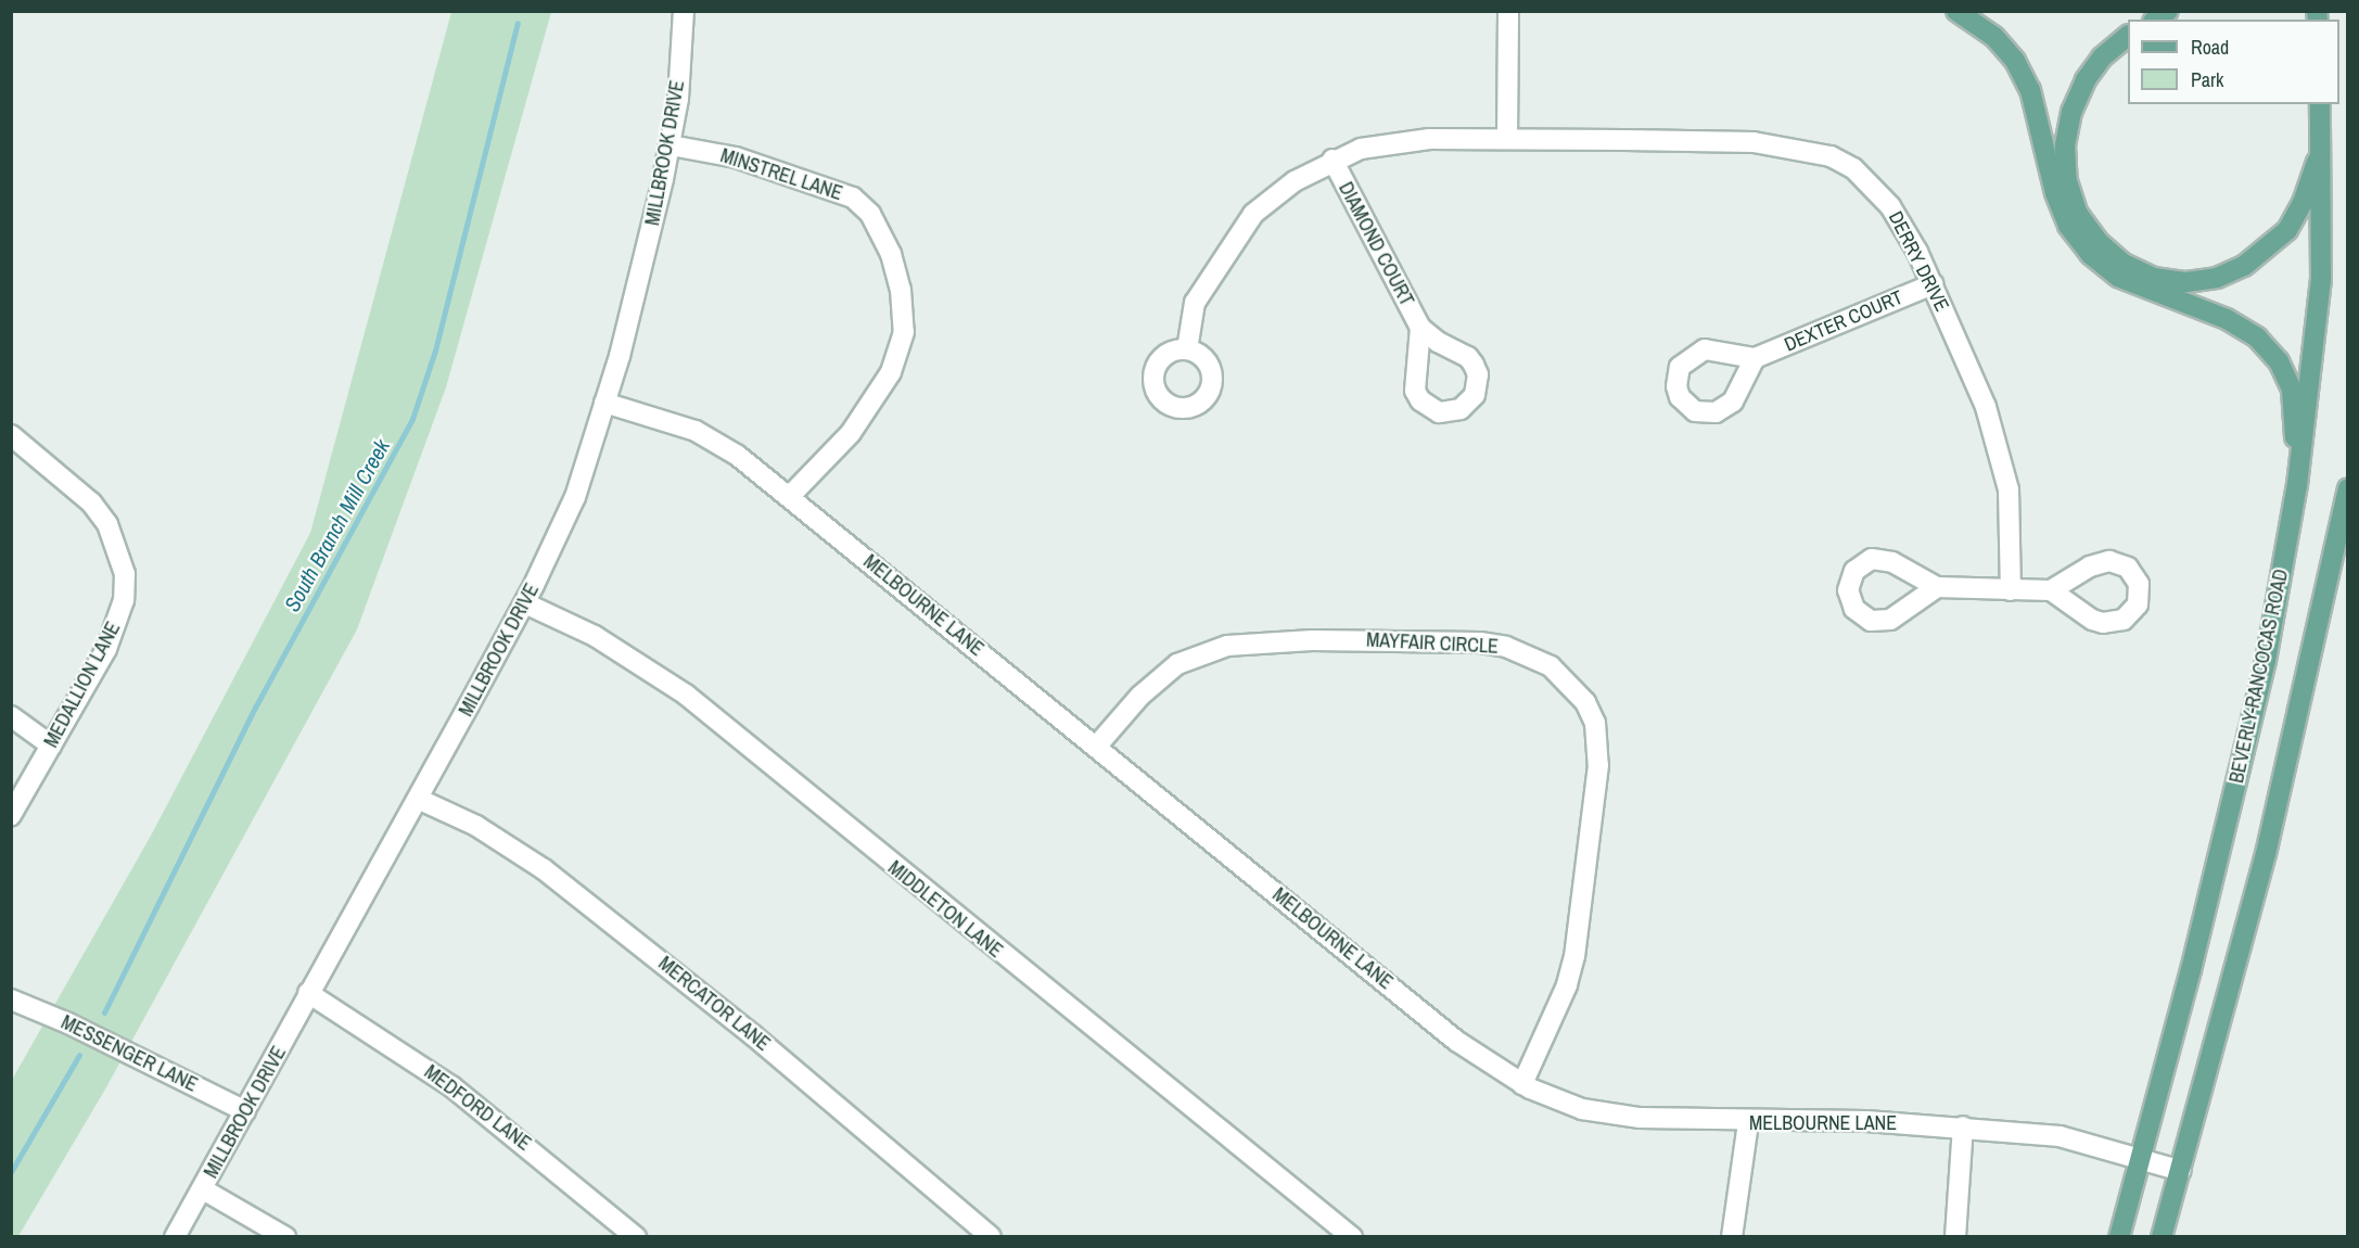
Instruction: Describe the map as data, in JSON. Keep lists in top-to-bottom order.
{
  "streets": {
    "main road": ["BEVERLY-RANCOCAS ROAD"],
    "street": [
      "MILLBROOK DRIVE",
      "MINSTREL LANE",
      "DIAMOND COURT",
      "DERRY DRIVE",
      "DEXTER COURT",
      "MELBOURNE LANE",
      "MAYFAIR CIRCLE",
      "MEDALLION LANE",
      "MIDDLETON LANE",
      "MERCATOR LANE",
      "MESSENGER LANE",
      "MEDFORD LANE"
    ]
  },
  "crossings": [
    ["MILLBROOK DRIVE", "MINSTREL LANE"],
    ["MILLBROOK DRIVE", "MELBOURNE LANE"],
    ["MILLBROOK DRIVE", "MIDDLETON LANE"],
    ["MILLBROOK DRIVE", "MERCATOR LANE"],
    ["MILLBROOK DRIVE", "MESSENGER LANE"],
    ["MILLBROOK DRIVE", "MEDFORD LANE"],
    ["MINSTREL LANE", "MELBOURNE LANE"],
    ["DIAMOND COURT", "DERRY DRIVE"],
    ["DERRY DRIVE", "DEXTER COURT"],
    ["MELBOURNE LANE", "MAYFAIR CIRCLE"],
    ["MELBOURNE LANE", "BEVERLY-RANCOCAS ROAD"]
  ],
  "water": ["South Branch Mill Creek"],
  "legend": ["Road", "Park"]
}
